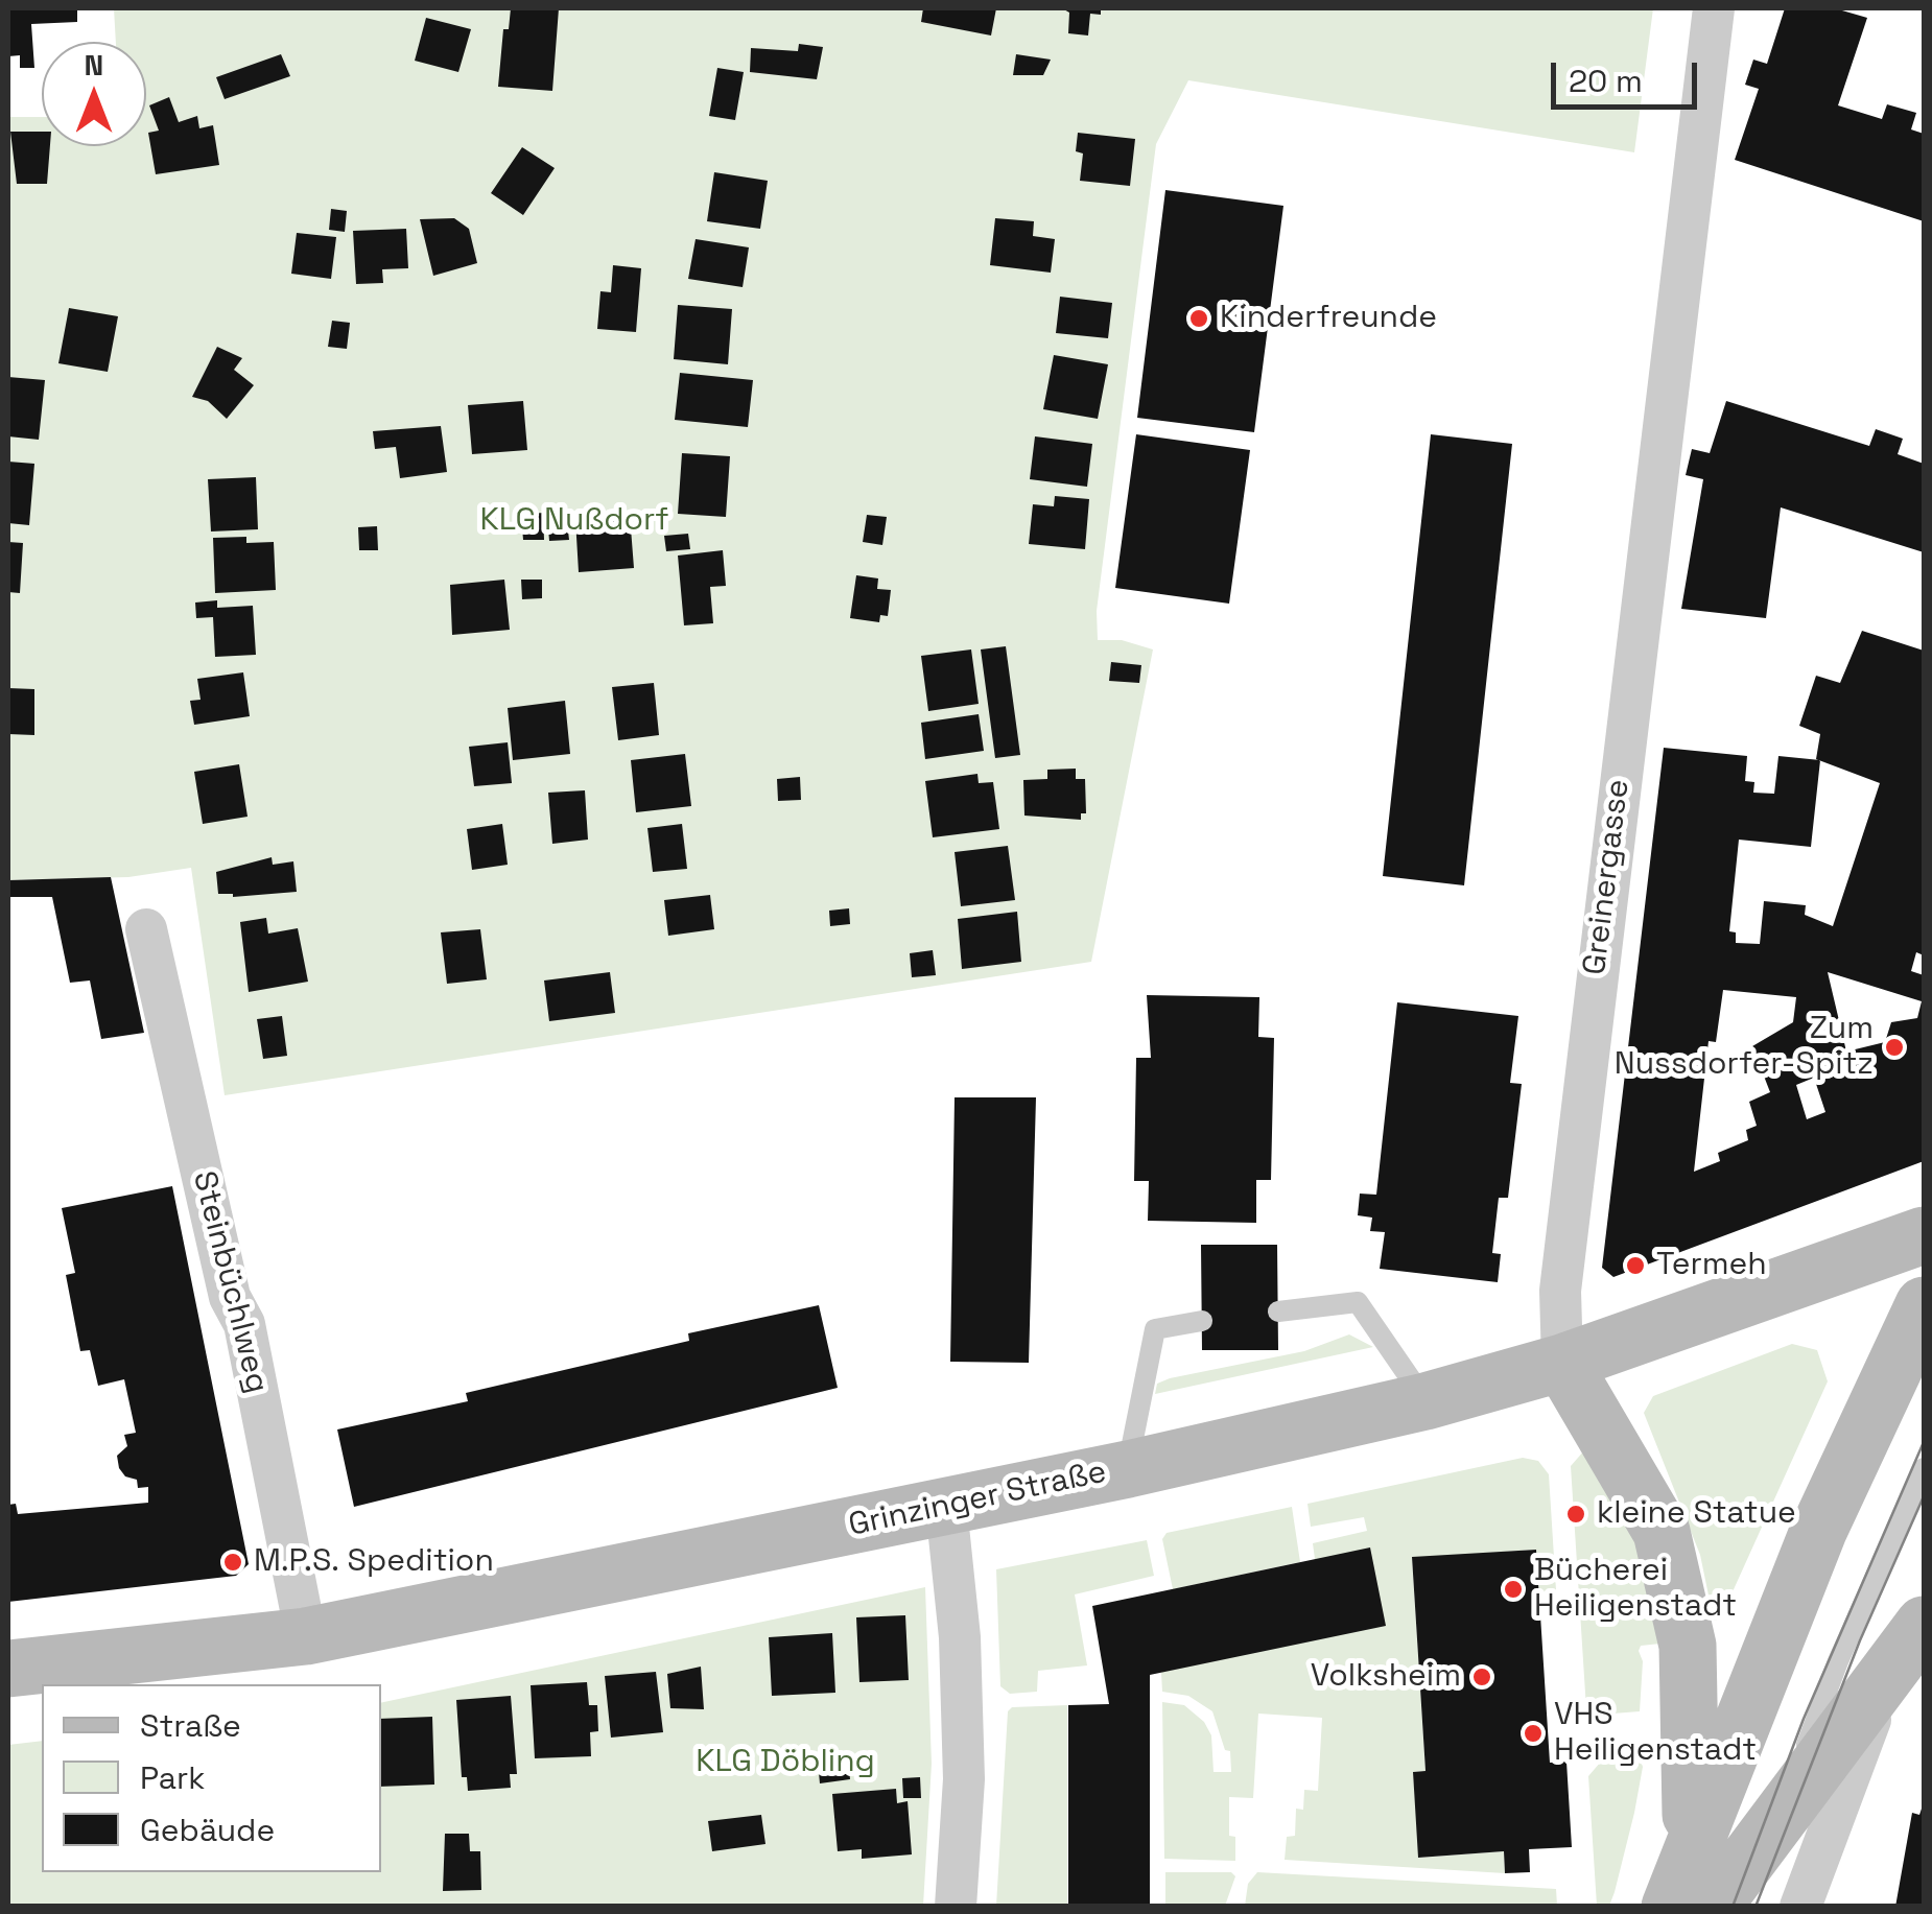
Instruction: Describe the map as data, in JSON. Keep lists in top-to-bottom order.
{
  "streets": {
    "street": ["Greinergasse", "Steinbüchlweg", "Grinzinger Straße"]
  },
  "crossings": [
    ["Greinergasse", "Grinzinger Straße"],
    ["Steinbüchlweg", "Grinzinger Straße"]
  ],
  "parks": ["KLG Nußdorf", "KLG Döbling"],
  "places": [
    "Kinderfreunde",
    "Zum Nussdorfer-Spitz",
    "Termeh",
    "kleine Statue",
    "M.P.S. Spedition",
    "Bücherei Heiligenstadt",
    "Volksheim",
    "VHS Heiligenstadt"
  ],
  "legend": ["Straße", "Park", "Gebäude"],
  "scale_bar": "20 m",
  "north": "top"
}
